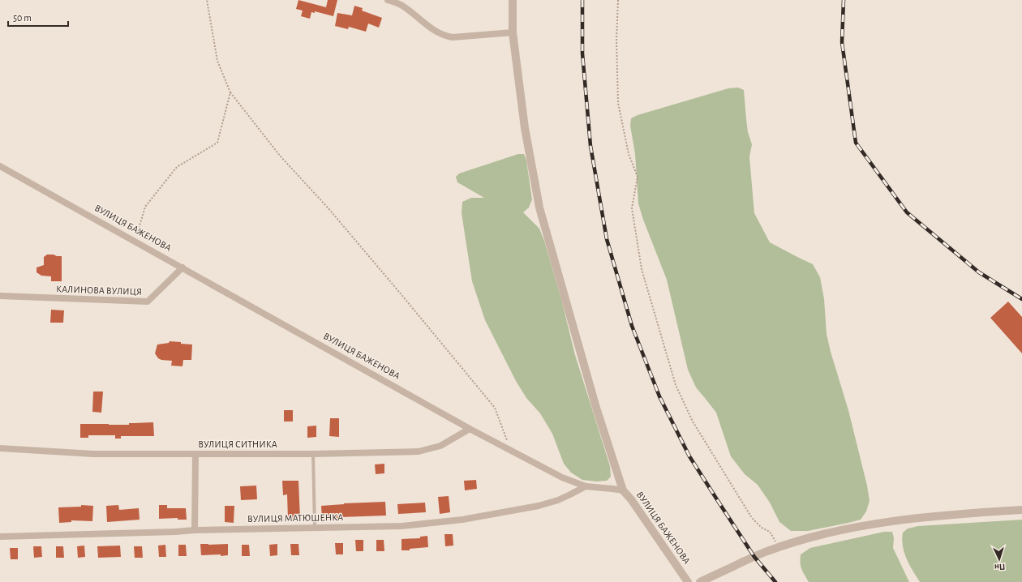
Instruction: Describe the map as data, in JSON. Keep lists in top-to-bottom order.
{
  "streets": {
    "street": [
      "ВУЛИЦЯ БАЖЕНОВА",
      "КАЛИНОВА ВУЛИЦЯ",
      "ВУЛИЦЯ СИТНИКА",
      "ВУЛИЦЯ МАТЮШЕНКА"
    ]
  },
  "crossings": [
    ["ВУЛИЦЯ БАЖЕНОВА", "КАЛИНОВА ВУЛИЦЯ"],
    ["ВУЛИЦЯ БАЖЕНОВА", "ВУЛИЦЯ СИТНИКА"],
    ["ВУЛИЦЯ БАЖЕНОВА", "ВУЛИЦЯ МАТЮШЕНКА"]
  ],
  "scale_bar": "50 m",
  "north": "bottom"
}
